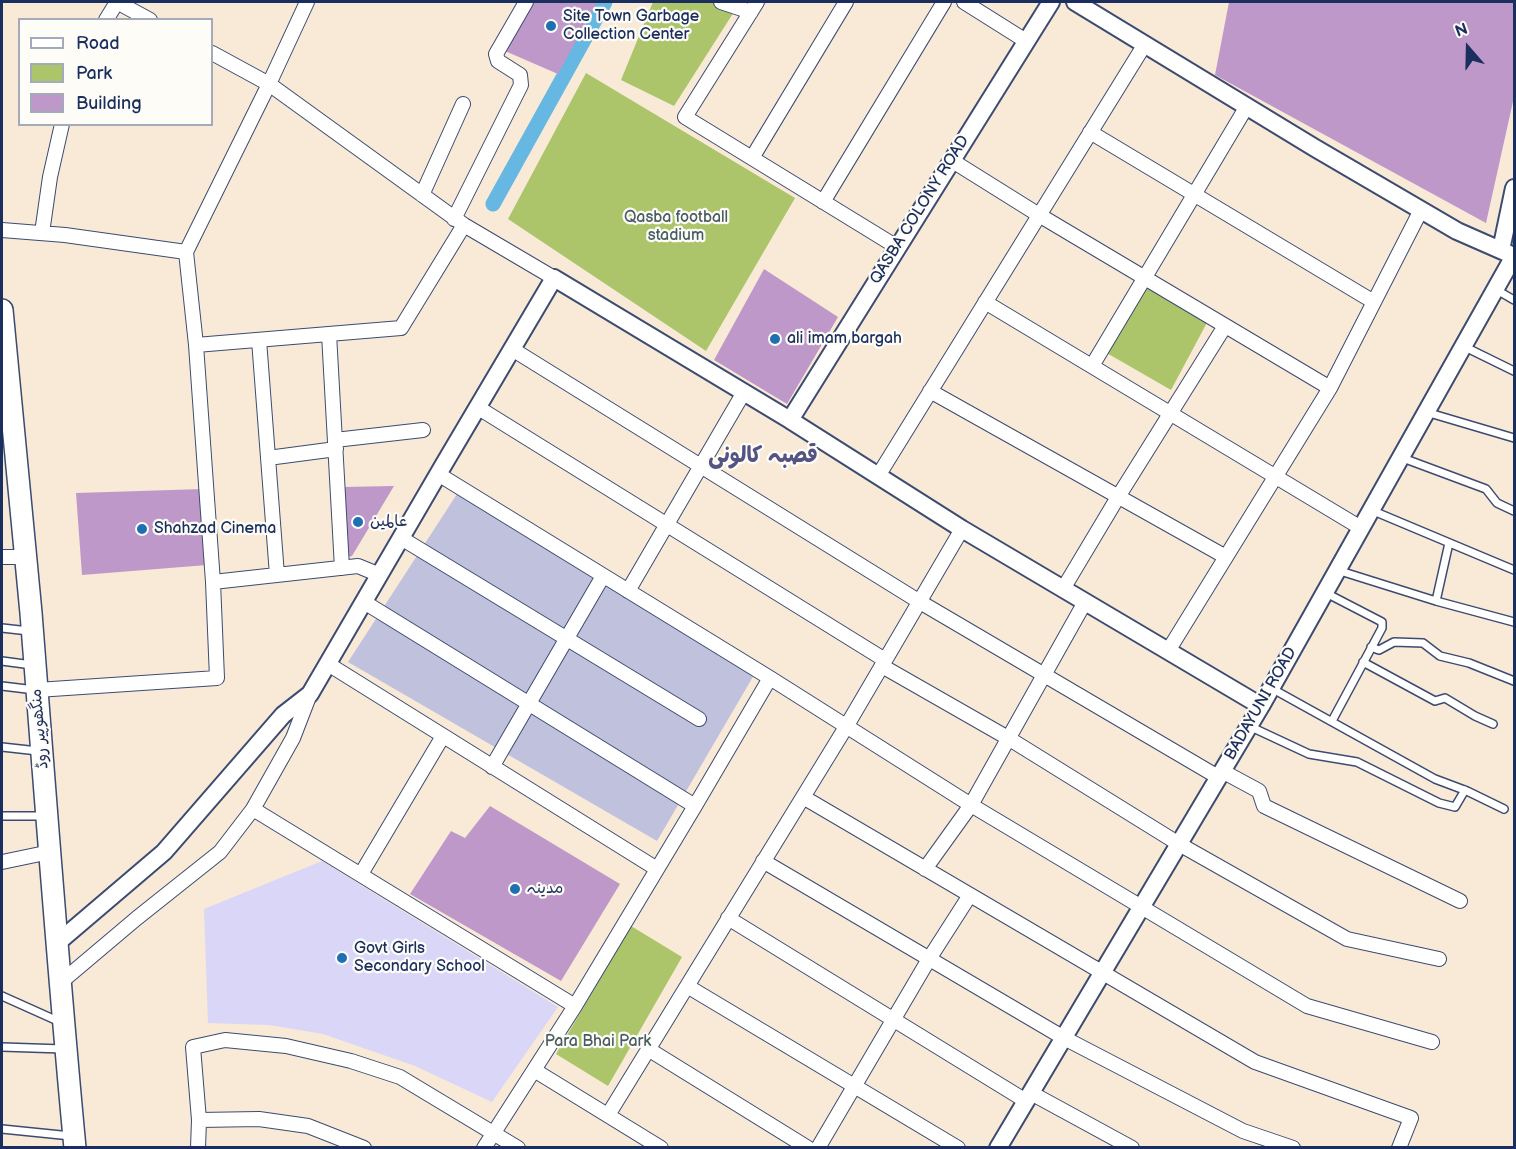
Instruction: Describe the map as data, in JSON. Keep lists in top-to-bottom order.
{
  "streets": {
    "main road": ["منگھوپیر روڈ"],
    "street": ["QASBA COLONY ROAD", "BADAYUNI ROAD"]
  },
  "districts": ["قصبہ کالونی"],
  "parks": ["Qasba football stadium", "Para Bhai Park"],
  "places": [
    "Site Town Garbage Collection Center",
    "ali imam bargah",
    "عالمین",
    "Shahzad Cinema",
    "مدینہ",
    "Govt Girls Secondary School"
  ],
  "legend": ["Road", "Park", "Building"],
  "north": "top"
}
